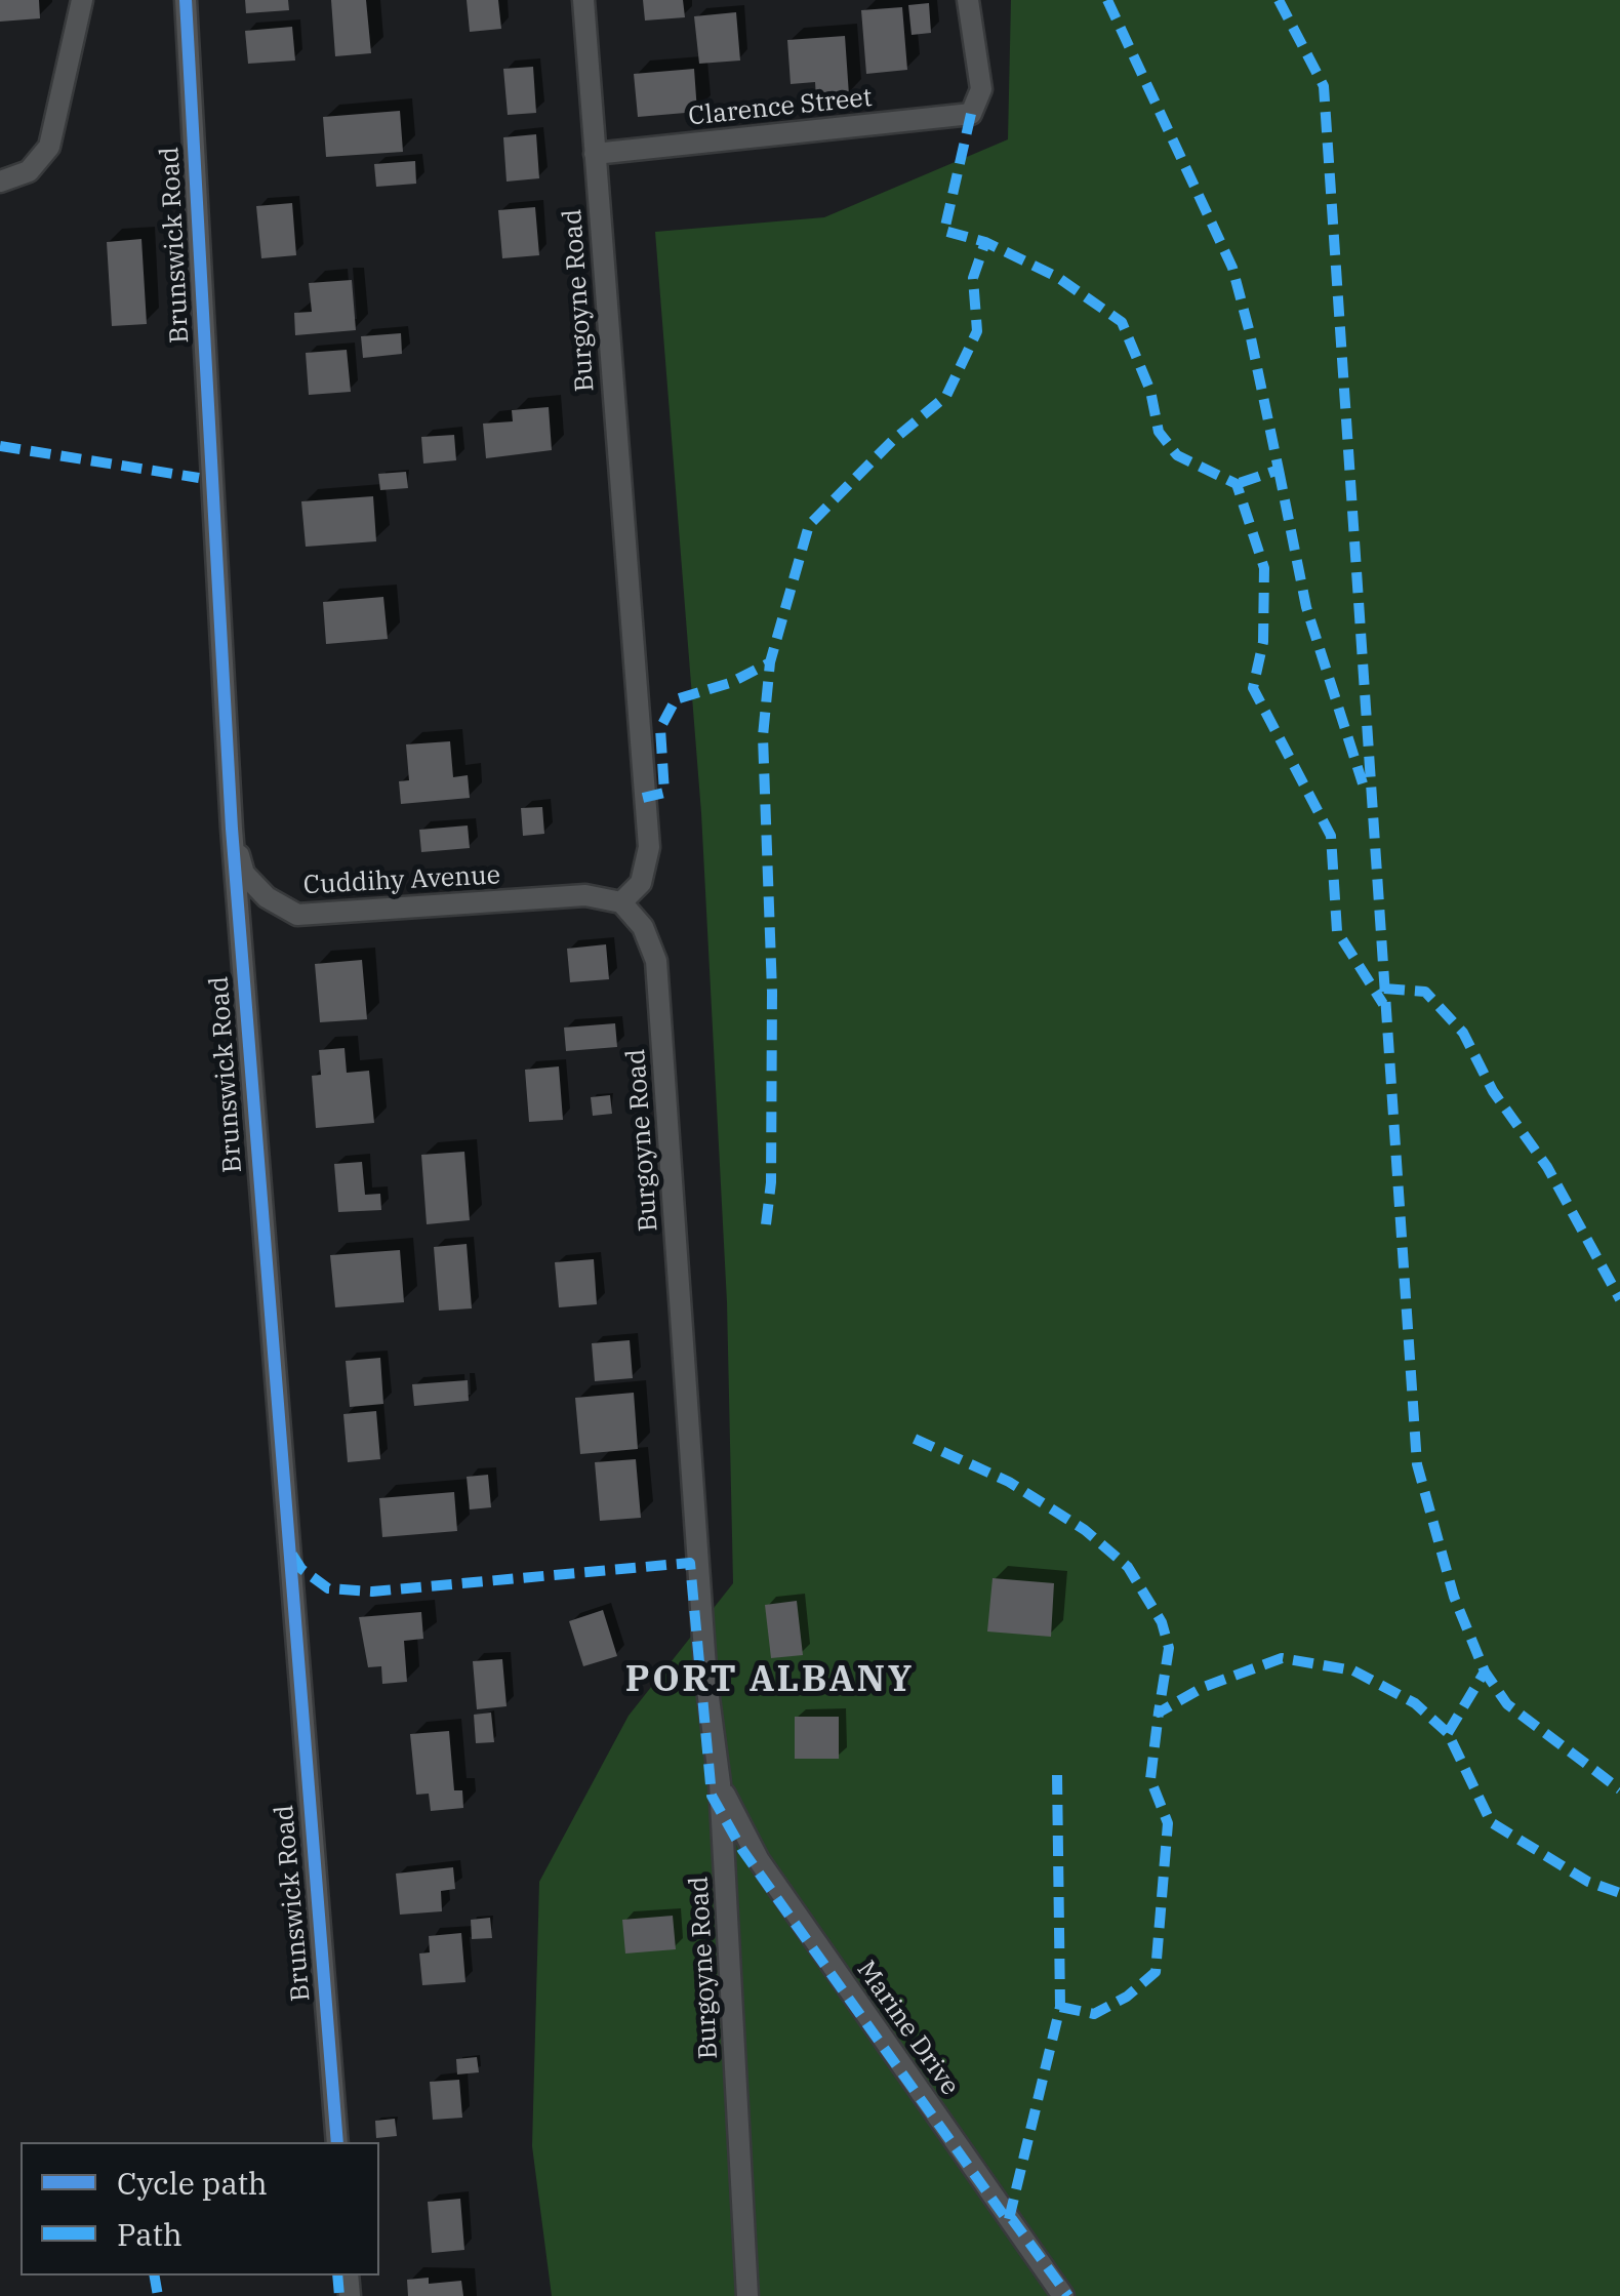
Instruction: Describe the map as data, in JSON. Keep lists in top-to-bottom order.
{
  "streets": {
    "street": [
      "Clarence Street",
      "Brunswick Road",
      "Burgoyne Road",
      "Cuddihy Avenue",
      "Marine Drive"
    ]
  },
  "crossings": [
    ["Clarence Street", "Burgoyne Road"],
    ["Brunswick Road", "Cuddihy Avenue"],
    ["Burgoyne Road", "Cuddihy Avenue"],
    ["Burgoyne Road", "Marine Drive"]
  ],
  "districts": ["PORT ALBANY"],
  "legend": ["Cycle path", "Path"]
}
